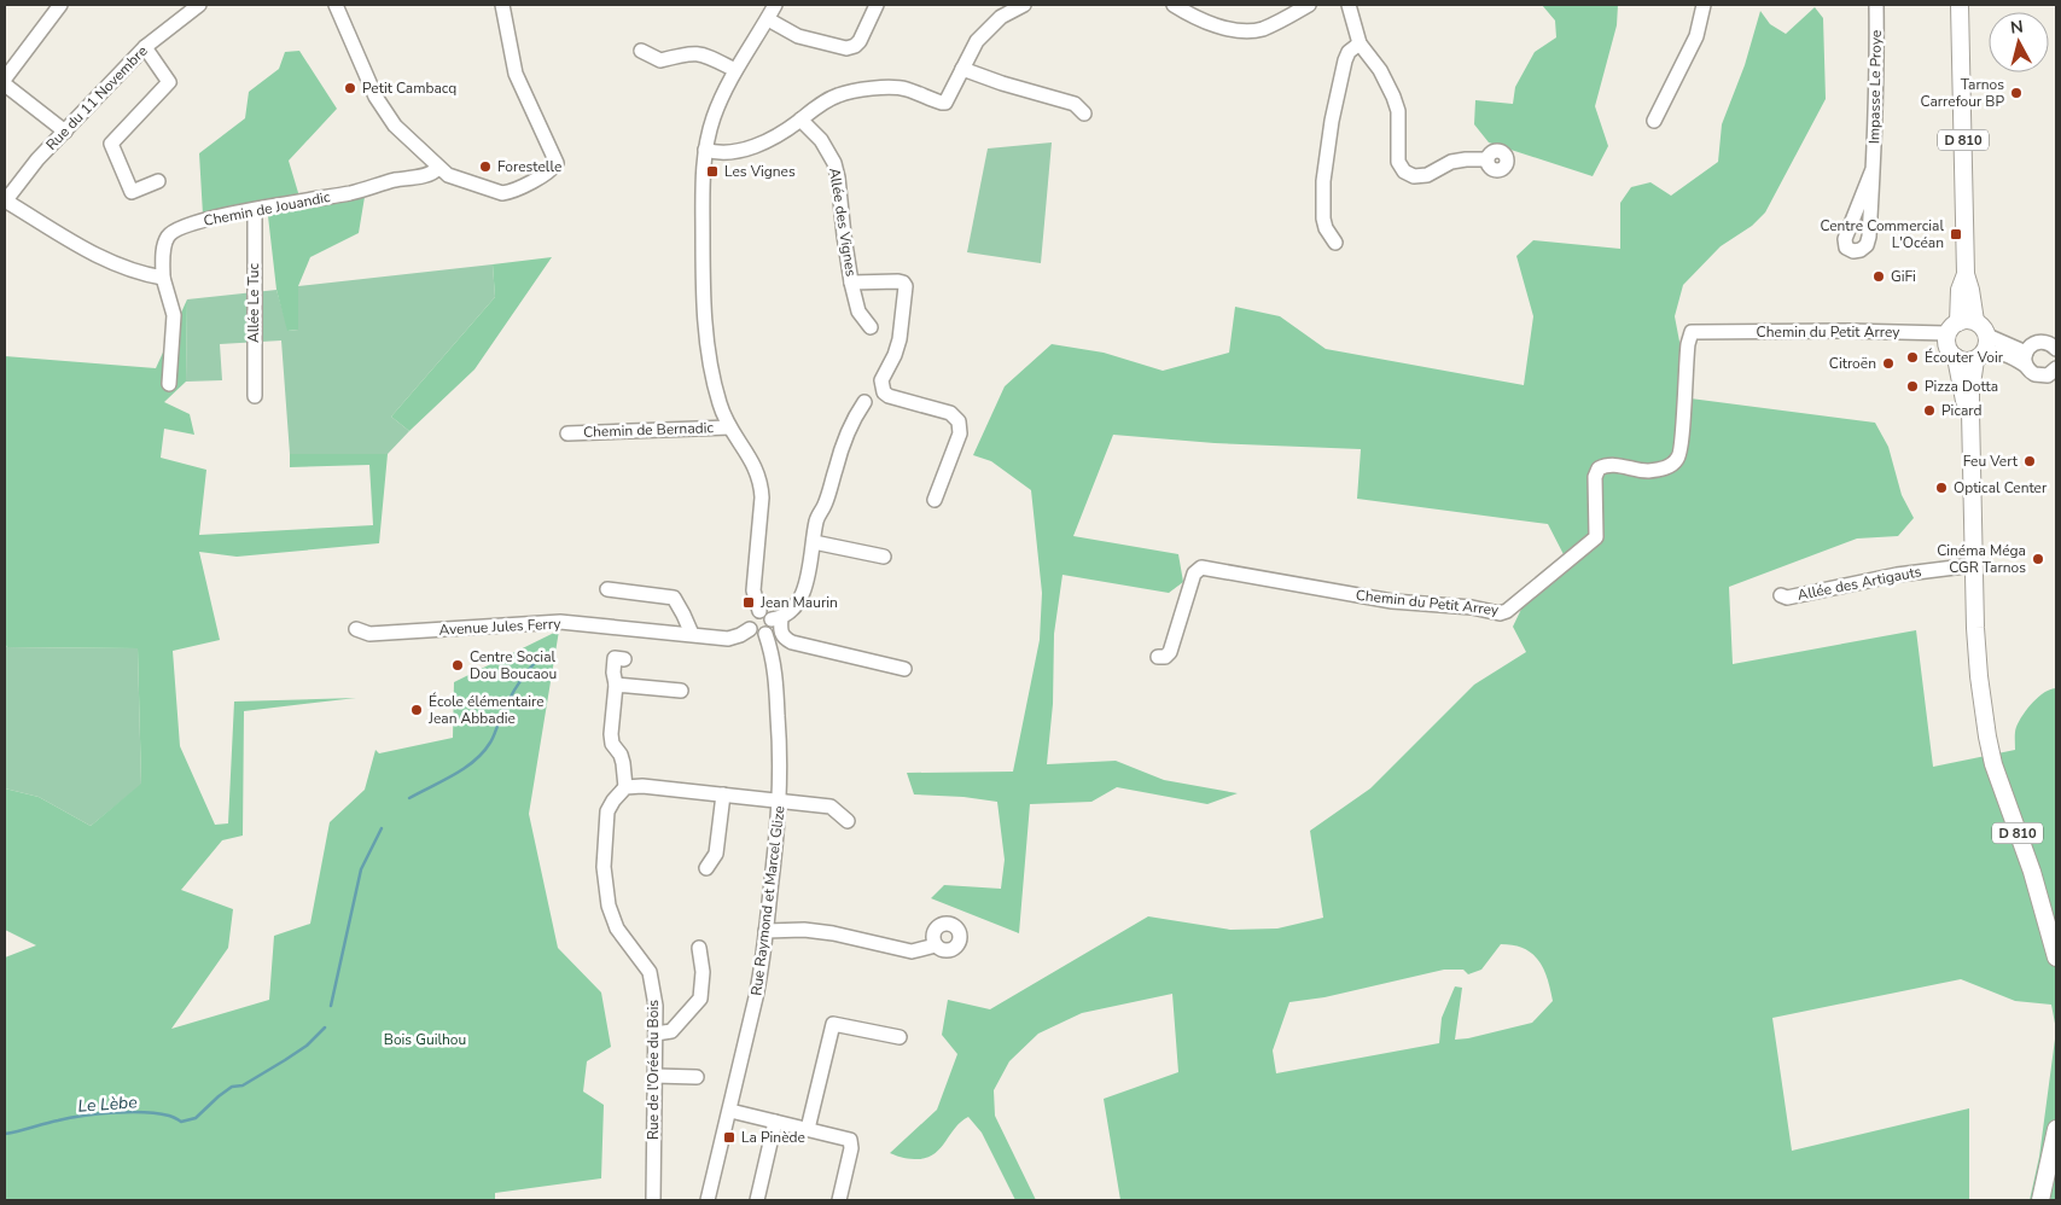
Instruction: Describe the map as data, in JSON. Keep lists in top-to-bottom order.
{
  "streets": {
    "main road": ["D 810"],
    "street": [
      "Impasse Le Proye",
      "Rue du 11 Novembre",
      "Chemin de Jouandic",
      "Allée des Vignes",
      "Allée Le Tuc",
      "Chemin du Petit Arrey",
      "Chemin de Bernadic",
      "Allée des Artigauts",
      "Avenue Jules Ferry",
      "Rue Raymond et Marcel Glize",
      "Rue de l'Orée du Bois"
    ]
  },
  "crossings": [
    ["D 810", "Chemin du Petit Arrey"],
    ["D 810", "Allée des Artigauts"],
    ["Chemin de Jouandic", "Allée Le Tuc"],
    ["Avenue Jules Ferry", "Rue Raymond et Marcel Glize"]
  ],
  "water": ["Le Lèbe"],
  "parks": ["Bois Guilhou"],
  "places": {
    "other": [
      "Petit Cambacq",
      "Tarnos Carrefour BP",
      "Forestelle",
      "GiFi",
      "Écouter Voir",
      "Citroën",
      "Pizza Dotta",
      "Picard",
      "Feu Vert",
      "Optical Center",
      "Cinéma Méga CGR Tarnos",
      "Centre Social Dou Boucaou",
      "École élémentaire Jean Abbadie"
    ],
    "transit": [
      "Les Vignes",
      "Centre Commercial L'Océan",
      "Jean Maurin",
      "La Pinède"
    ]
  },
  "north": "top"
}
